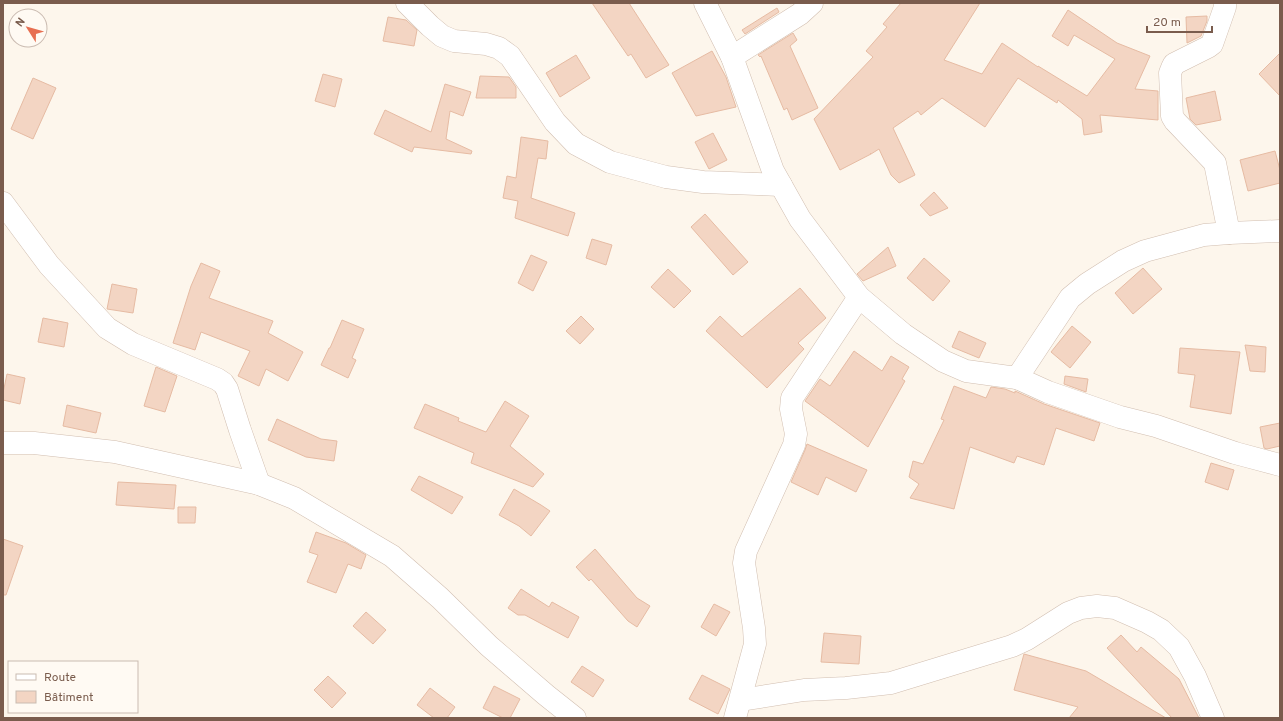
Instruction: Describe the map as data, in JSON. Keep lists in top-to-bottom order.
{
  "legend": ["Route", "Bâtiment"],
  "scale_bar": "20 m",
  "north": "top left"
}
